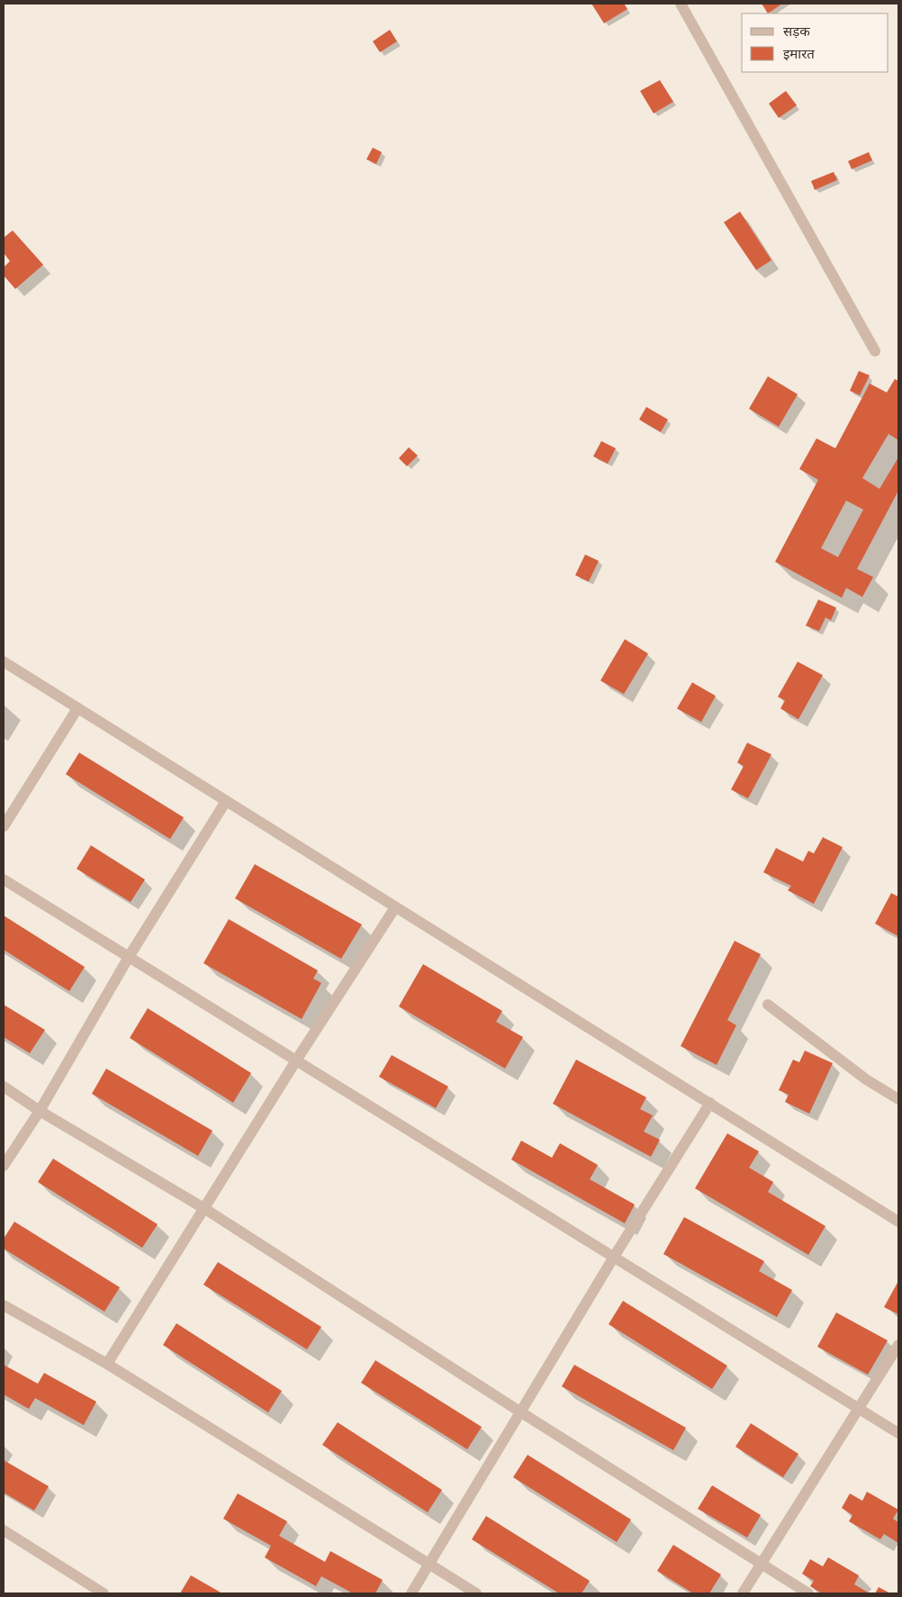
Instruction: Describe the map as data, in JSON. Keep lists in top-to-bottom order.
{
  "legend": ["सड़क", "इमारत"]
}
